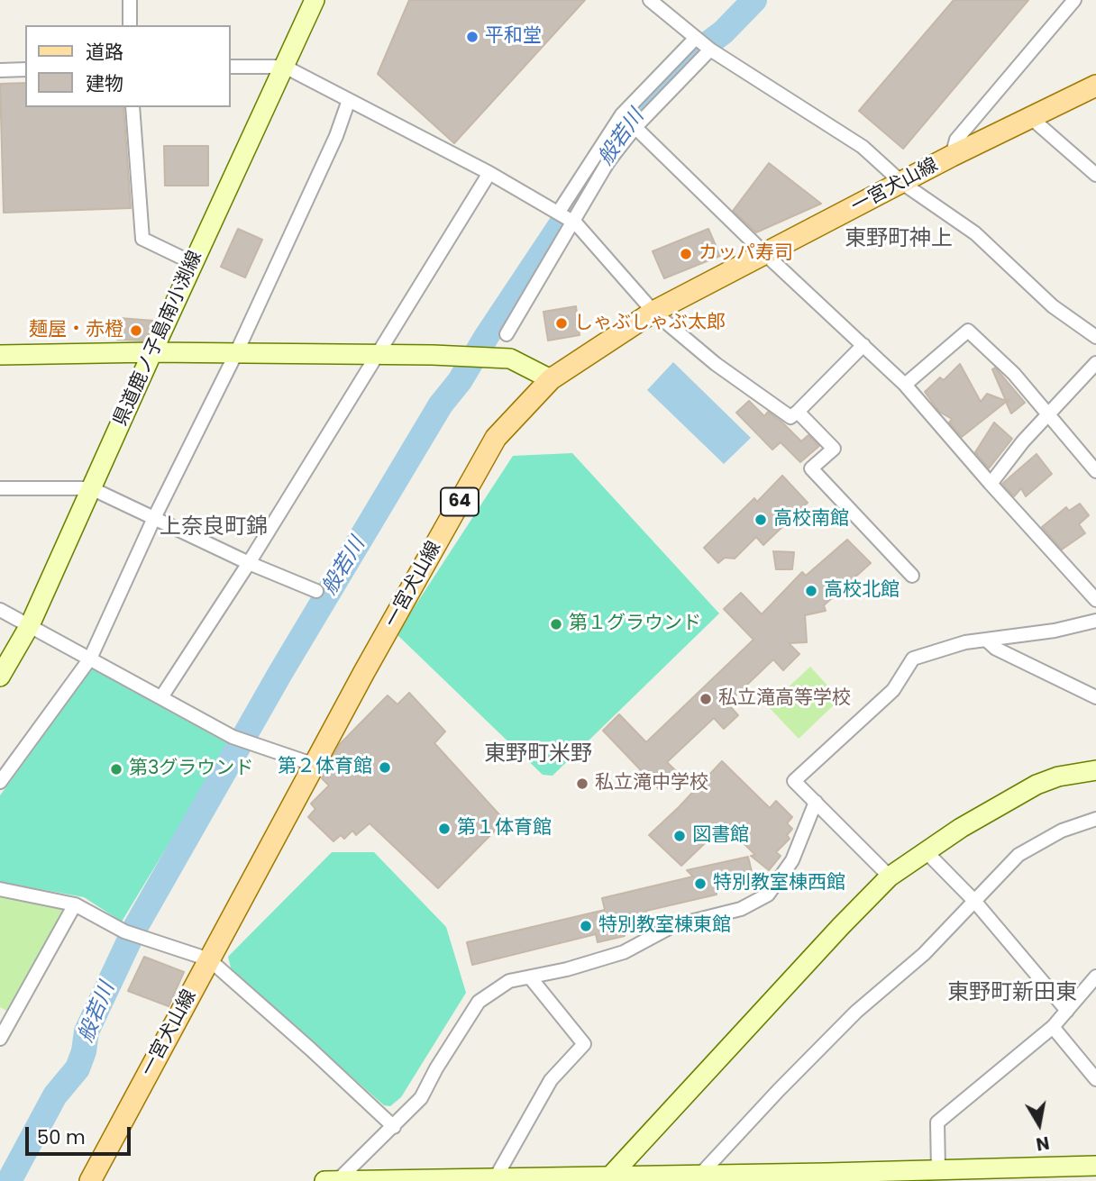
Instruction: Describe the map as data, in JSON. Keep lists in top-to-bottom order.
{
  "streets": {
    "main road": ["一宮犬山線", "64"],
    "street": ["県道鹿ノ子島南小渕線"]
  },
  "districts": [
    "東野町神上",
    "上奈良町錦",
    "東野町米野",
    "東野町新田東"
  ],
  "water": ["般若川"],
  "places": [
    "平和堂",
    "カッパ寿司",
    "しゃぶしゃぶ太郎",
    "麺屋・赤橙",
    "高校南館",
    "高校北館",
    "第１グラウンド",
    "私立滝高等学校",
    "第２体育館",
    "第3グラウンド",
    "私立滝中学校",
    "第１体育館",
    "図書館",
    "特別教室棟西館",
    "特別教室棟東館"
  ],
  "legend": ["道路", "建物"],
  "scale_bar": "50 m",
  "north": "bottom"
}
